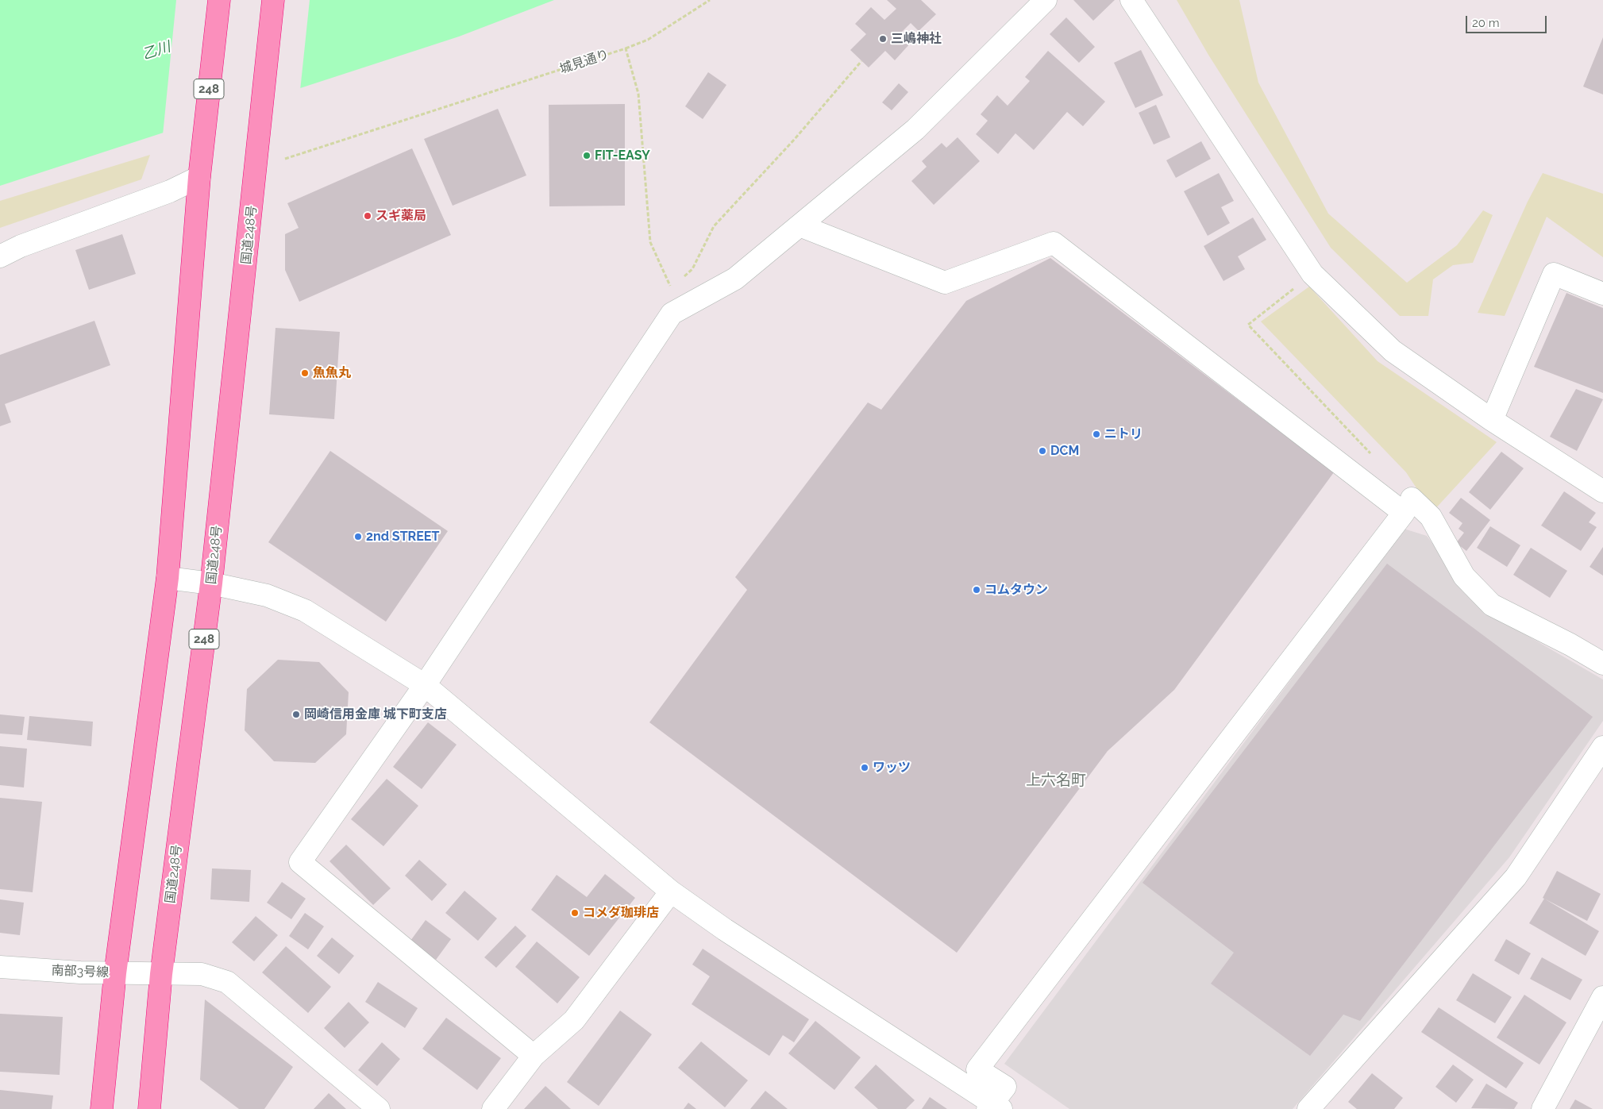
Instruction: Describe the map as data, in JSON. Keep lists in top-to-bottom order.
{
  "streets": {
    "highway": ["248", "国道248号"],
    "street": ["南部3号線"],
    "path": ["城見通り"]
  },
  "crossings": [
    ["248", "南部3号線"],
    ["国道248号", "南部3号線"]
  ],
  "districts": ["上六名町"],
  "water": ["乙川"],
  "places": [
    "三嶋神社",
    "FIT-EASY",
    "スギ薬局",
    "魚魚丸",
    "ニトリ",
    "DCM",
    "2nd STREET",
    "コムタウン",
    "岡崎信用金庫 城下町支店",
    "ワッツ",
    "コメダ珈琲店"
  ],
  "scale_bar": "20 m"
}
